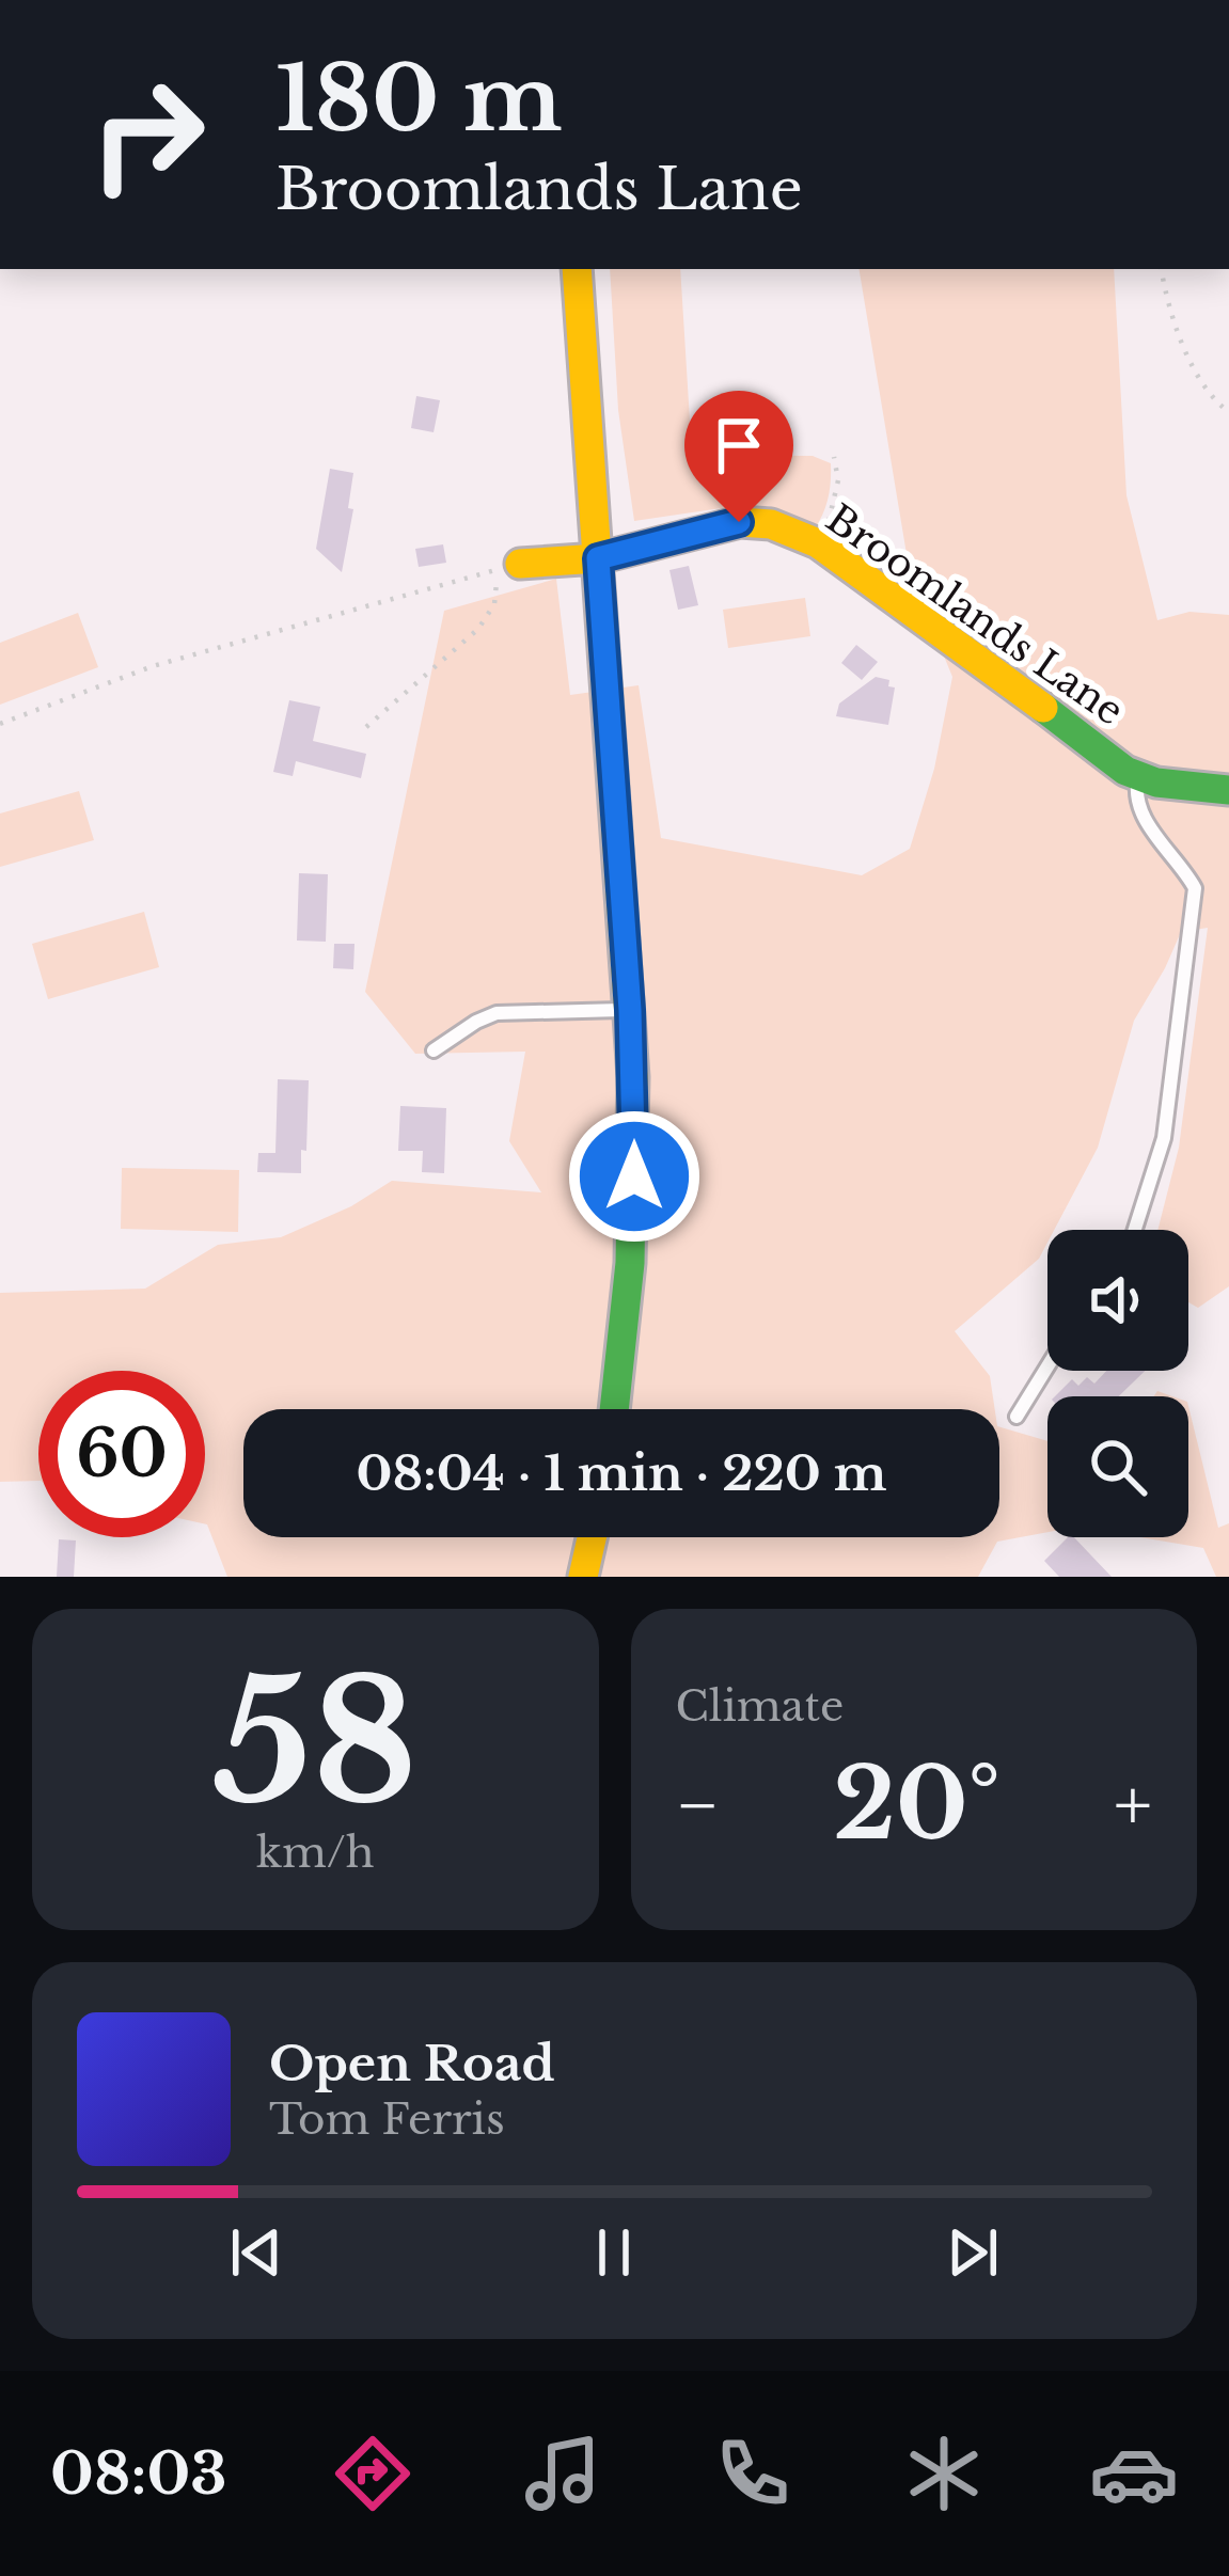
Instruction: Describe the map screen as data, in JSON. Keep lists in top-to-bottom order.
{
  "streets": {
    "main road": ["Broomlands Lane"]
  },
  "page": {
    "turn": ["180 m", "Broomlands Lane"],
    "limit": "60",
    "trip": "08:04 · 1 min · 220 m",
    "tile": [
      ["58", "km/h"],
      "Climate"
    ],
    "heat": ["−", "20°", "+"],
    "song": ["Open Road", "Tom Ferris"],
    "tabs": "08:03"
  }
}
